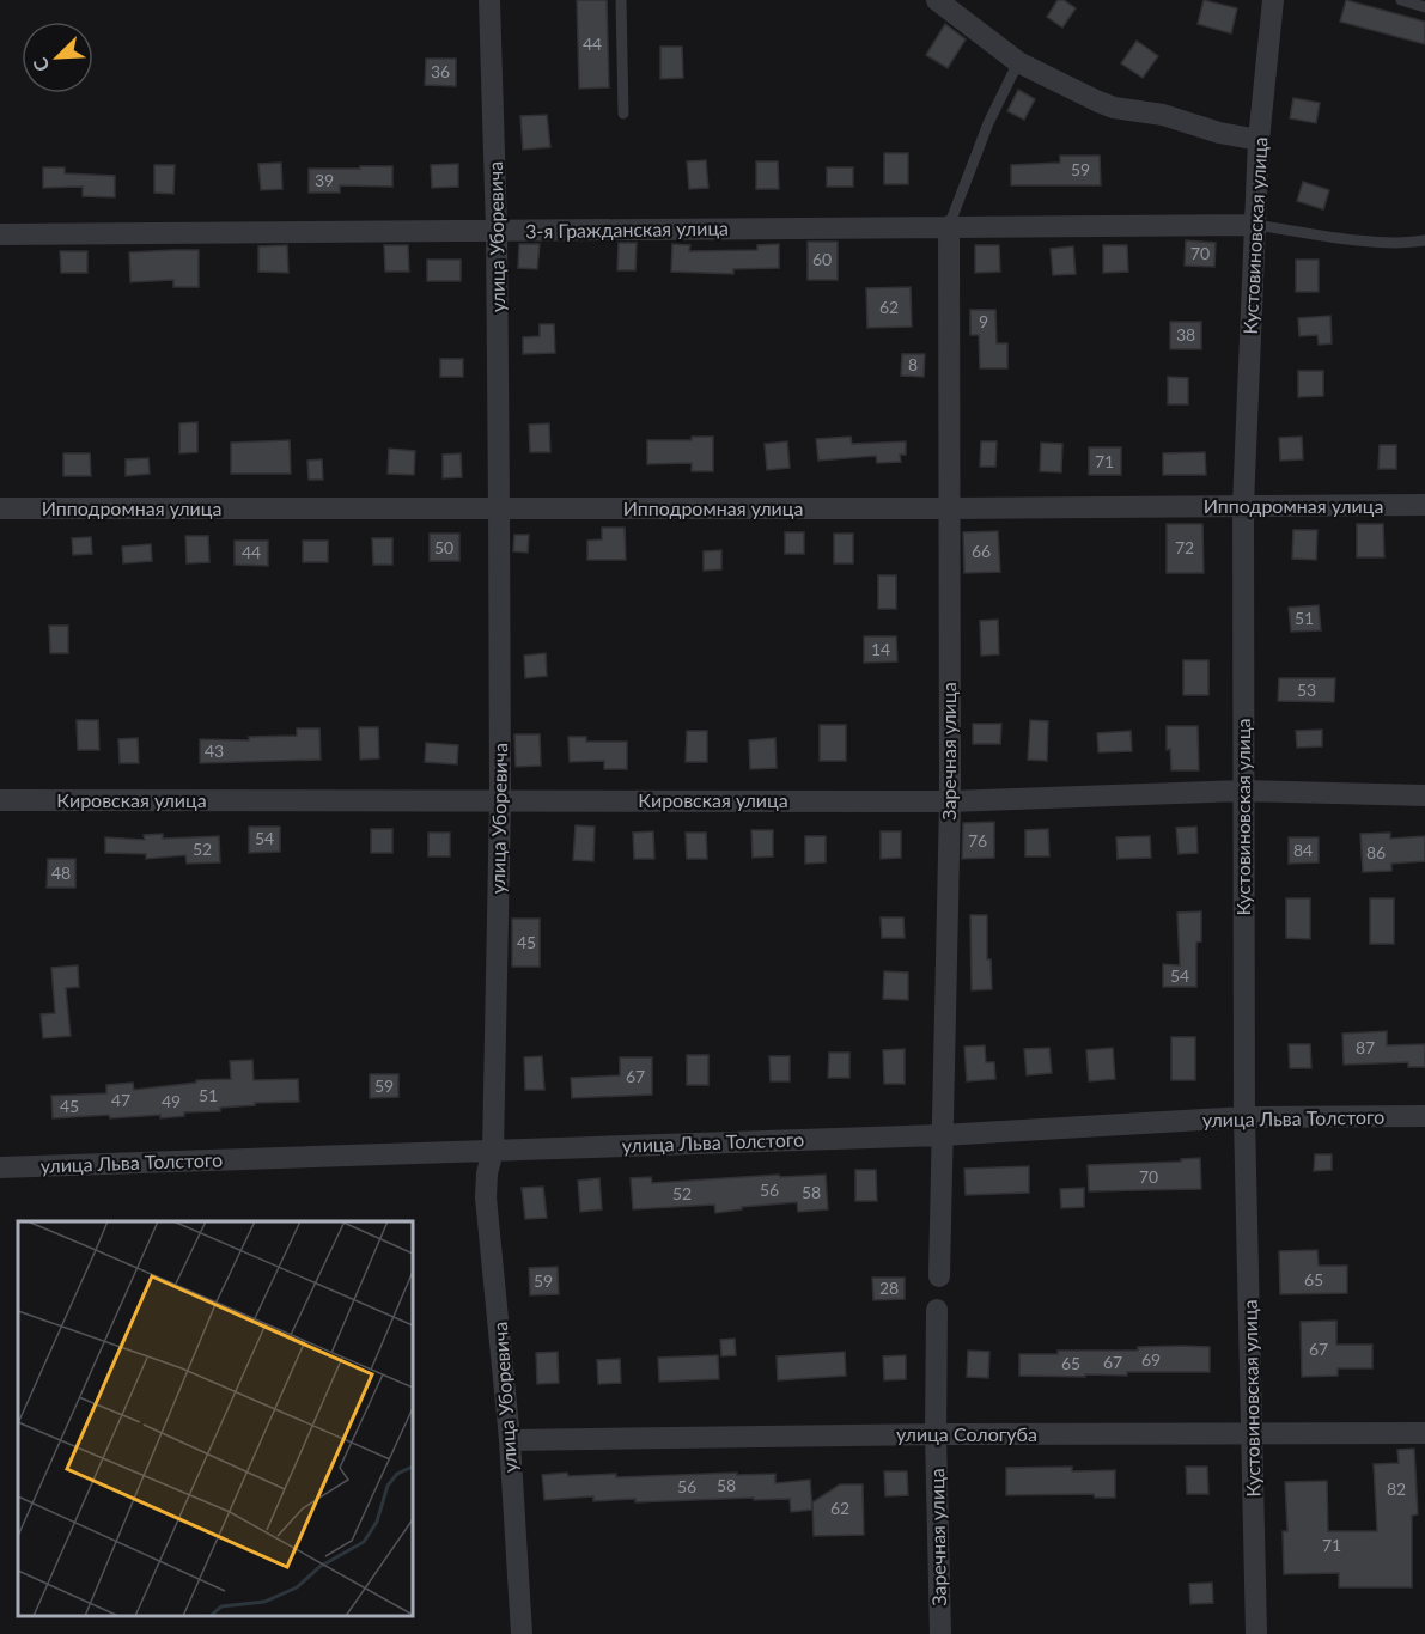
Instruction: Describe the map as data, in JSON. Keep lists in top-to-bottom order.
{
  "streets": {
    "street": [
      "3-я Гражданская улица",
      "Кустовиновская улица",
      "улица Уборевича",
      "Ипподромная улица",
      "Заречная улица",
      "Кировская улица",
      "улица Льва Толстого",
      "улица Сологуба"
    ]
  },
  "crossings": [
    ["3-я Гражданская улица", "Кустовиновская улица"],
    ["3-я Гражданская улица", "улица Уборевича"],
    ["3-я Гражданская улица", "Заречная улица"],
    ["Кустовиновская улица", "Ипподромная улица"],
    ["Кустовиновская улица", "Кировская улица"],
    ["Кустовиновская улица", "улица Льва Толстого"],
    ["Кустовиновская улица", "улица Сологуба"],
    ["улица Уборевича", "Ипподромная улица"],
    ["улица Уборевича", "Кировская улица"],
    ["улица Уборевича", "улица Льва Толстого"],
    ["улица Уборевича", "улица Сологуба"],
    ["Ипподромная улица", "Заречная улица"],
    ["Заречная улица", "Кировская улица"],
    ["Заречная улица", "улица Льва Толстого"],
    ["Заречная улица", "улица Сологуба"]
  ],
  "house_numbers": [
    "44",
    "36",
    "59",
    "39",
    "70",
    "60",
    "62",
    "9",
    "38",
    "8",
    "71",
    "50",
    "72",
    "66",
    "44",
    "51",
    "14",
    "53",
    "43",
    "54",
    "76",
    "52",
    "84",
    "86",
    "48",
    "45",
    "54",
    "87",
    "67",
    "59",
    "51",
    "47",
    "49",
    "45",
    "70",
    "56",
    "58",
    "52",
    "65",
    "59",
    "28",
    "67",
    "69",
    "67",
    "65",
    "58",
    "56",
    "82",
    "62",
    "71"
  ],
  "north": "bottom left"
}
